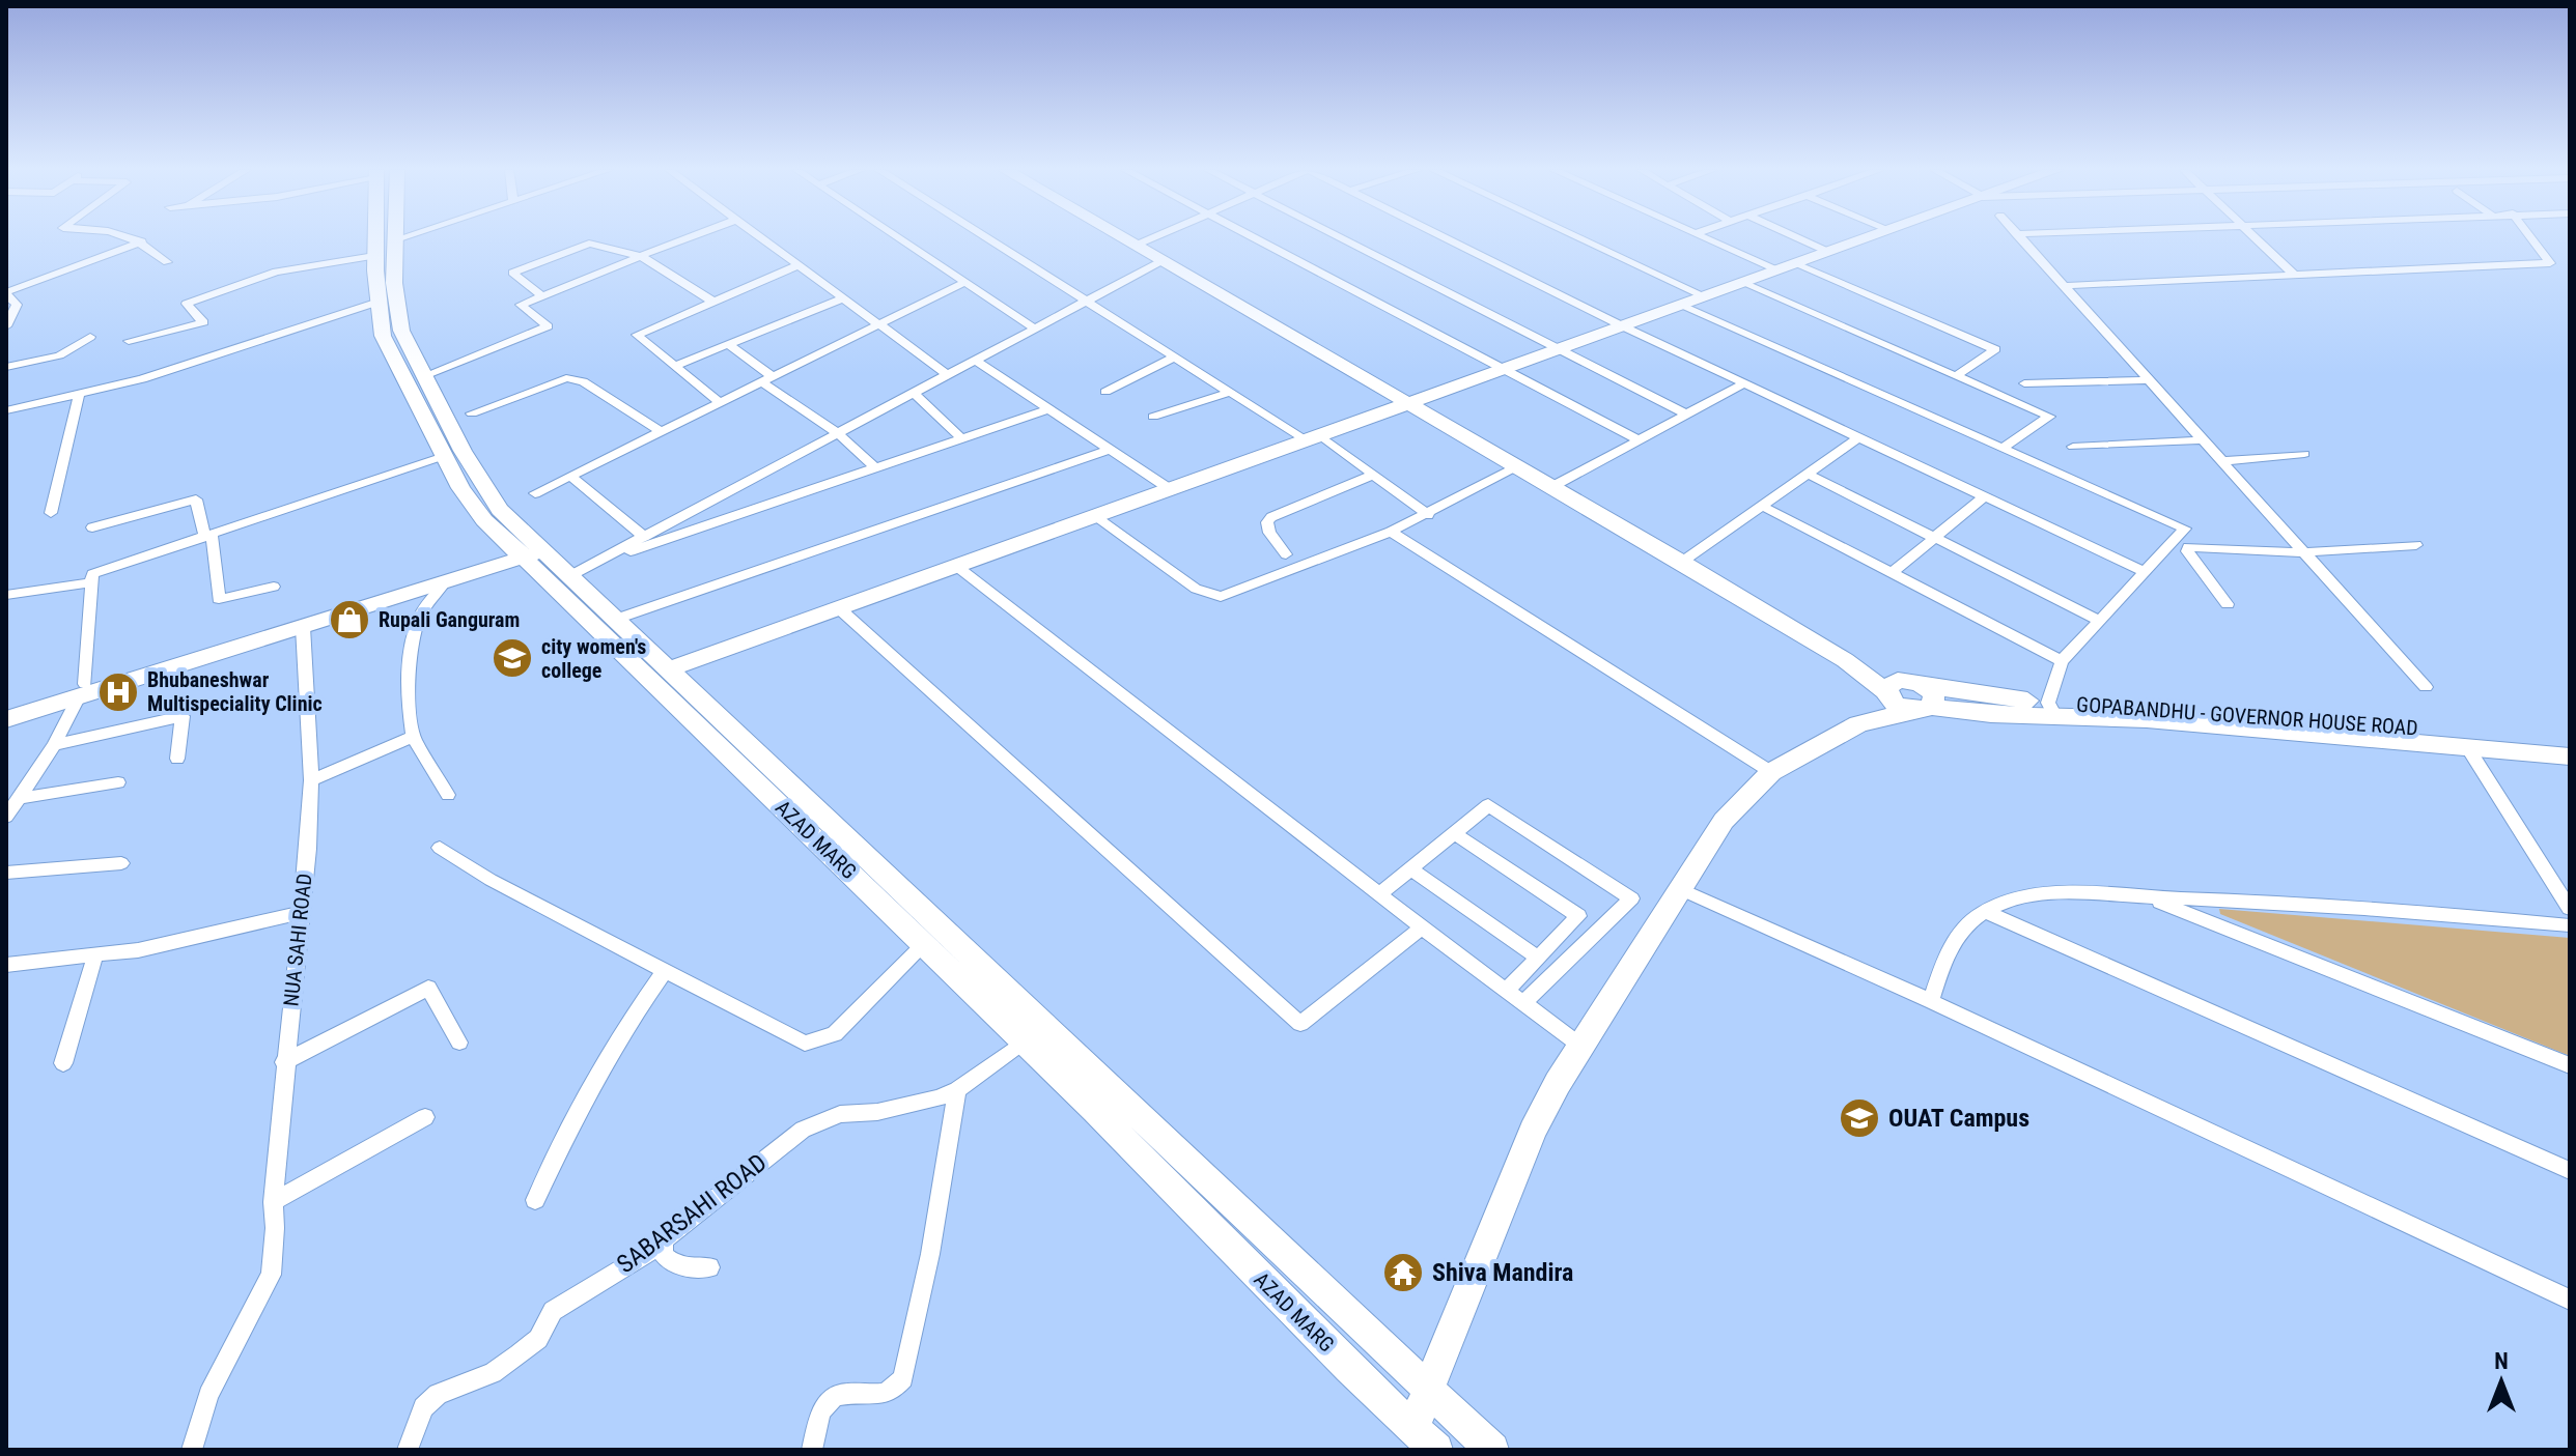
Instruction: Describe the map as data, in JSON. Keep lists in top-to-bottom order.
{
  "streets": {
    "street": [
      "GOPABANDHU - GOVERNOR HOUSE ROAD",
      "AZAD MARG",
      "NUA SAHI ROAD",
      "SABARSAHI ROAD"
    ]
  },
  "crossings": [
    ["AZAD MARG", "SABARSAHI ROAD"]
  ],
  "places": {
    "shop": ["Rupali Ganguram"],
    "school or university": ["city women's college", "OUAT Campus"],
    "hospital": ["Bhubaneshwar Multispeciality Clinic"],
    "temple": ["Shiva Mandira"]
  },
  "north": "top"
}
